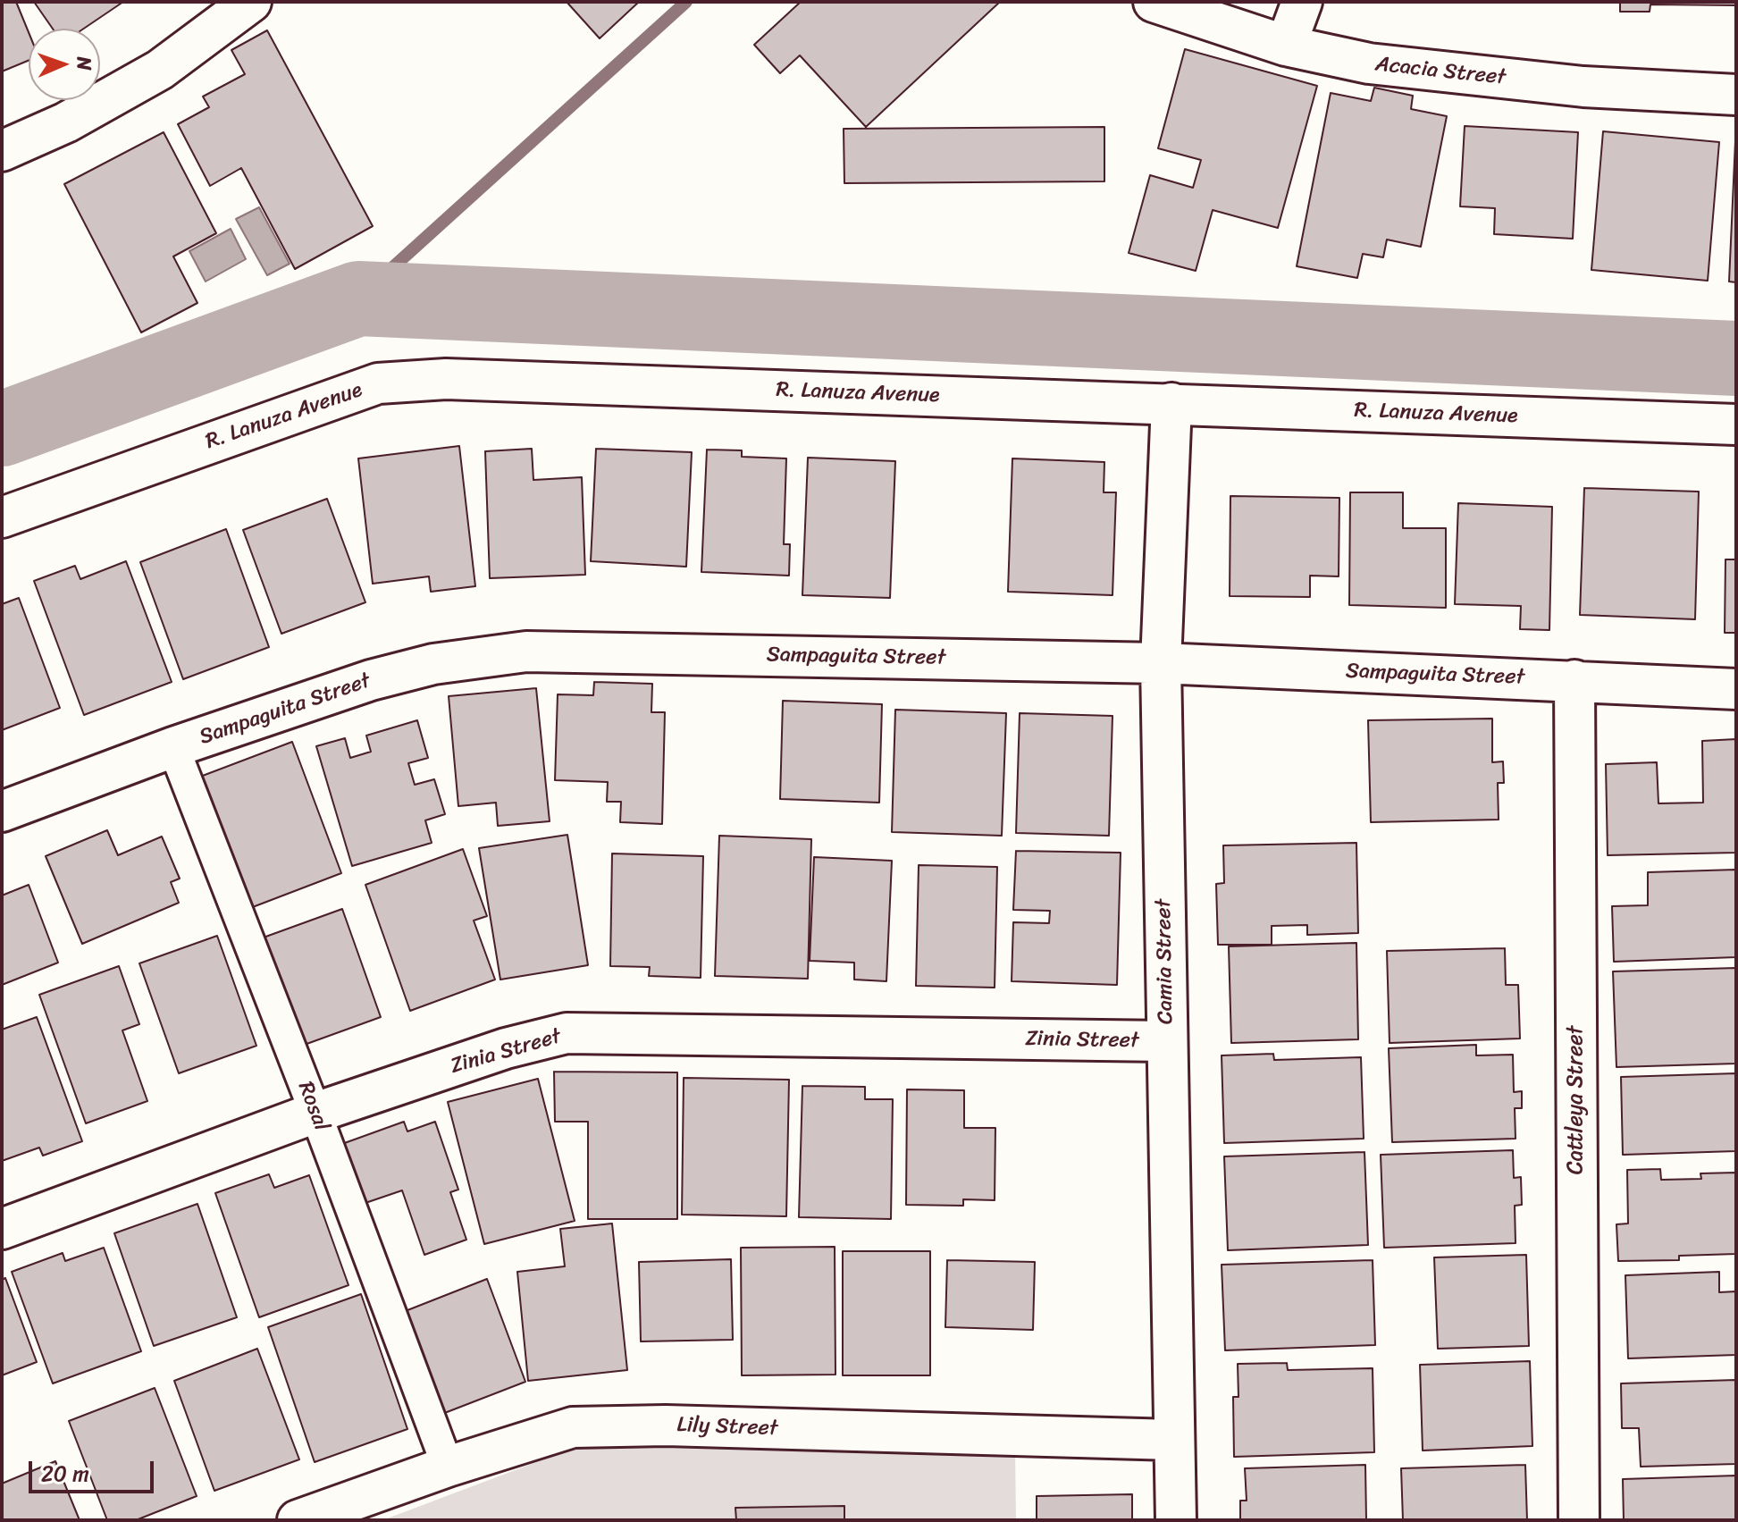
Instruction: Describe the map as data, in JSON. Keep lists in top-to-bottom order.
{
  "streets": {
    "street": [
      "Acacia Street",
      "R. Lanuza Avenue",
      "Sampaguita Street",
      "Camia Street",
      "Zinia Street",
      "Cattleya Street",
      "Rosal",
      "Lily Street"
    ]
  },
  "crossings": [
    ["R. Lanuza Avenue", "Camia Street"],
    ["Sampaguita Street", "Camia Street"],
    ["Sampaguita Street", "Cattleya Street"],
    ["Sampaguita Street", "Rosal"],
    ["Camia Street", "Zinia Street"],
    ["Camia Street", "Lily Street"],
    ["Zinia Street", "Rosal"],
    ["Rosal", "Lily Street"]
  ],
  "scale_bar": "20 m",
  "north": "right"
}
